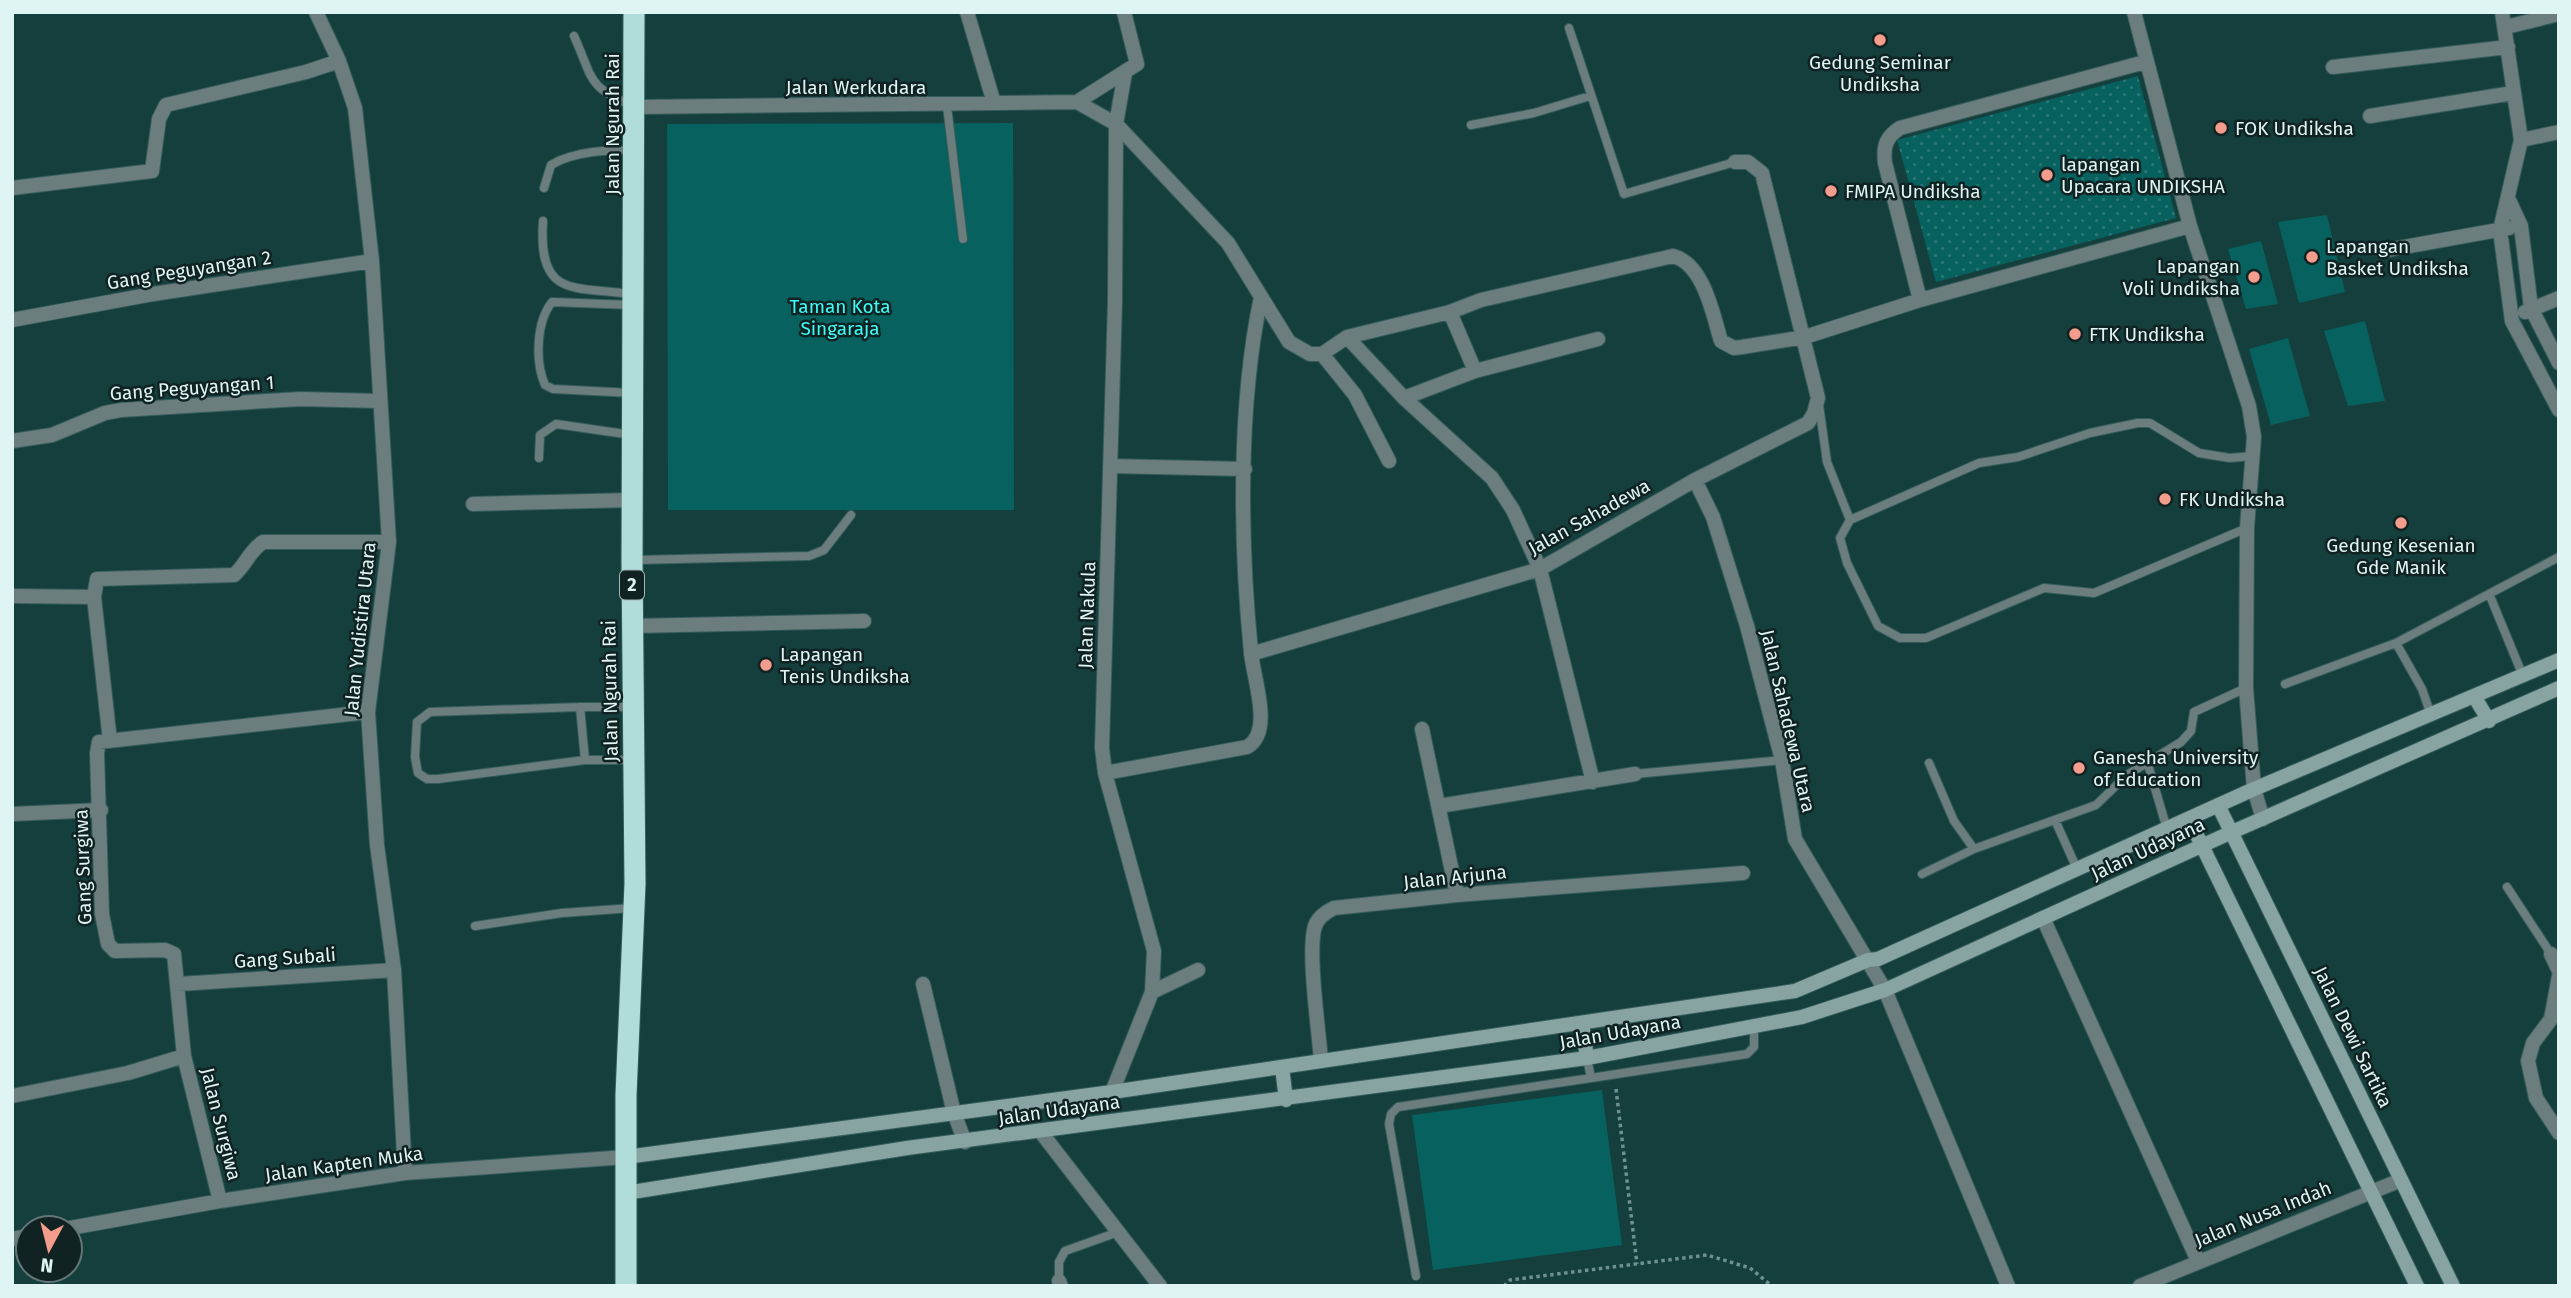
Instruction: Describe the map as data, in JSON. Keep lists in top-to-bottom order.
{
  "streets": {
    "highway": ["Jalan Ngurah Rai", "2"],
    "street": [
      "Jalan Werkudara",
      "Gang Peguyangan 2",
      "Gang Peguyangan 1",
      "Jalan Sahadewa",
      "Jalan Nakula",
      "Jalan Yudistira Utara",
      "Jalan Sahadewa Utara",
      "Jalan Udayana",
      "Gang Surgiwa",
      "Jalan Arjuna",
      "Gang Subali",
      "Jalan Dewi Sartika",
      "Jalan Surgiwa",
      "Jalan Kapten Muka",
      "Jalan Nusa Indah"
    ]
  },
  "crossings": [
    ["Jalan Werkudara", "Jalan Ngurah Rai"],
    ["Jalan Werkudara", "Jalan Nakula"],
    ["Jalan Ngurah Rai", "Jalan Udayana"],
    ["Jalan Ngurah Rai", "Jalan Kapten Muka"],
    ["Gang Peguyangan 2", "Jalan Yudistira Utara"],
    ["Gang Peguyangan 1", "Jalan Yudistira Utara"],
    ["Jalan Sahadewa", "Jalan Sahadewa Utara"],
    ["Jalan Nakula", "Jalan Udayana"],
    ["Jalan Yudistira Utara", "Gang Surgiwa"],
    ["Jalan Yudistira Utara", "Gang Subali"],
    ["Jalan Yudistira Utara", "Jalan Kapten Muka"],
    ["Jalan Sahadewa Utara", "Jalan Udayana"],
    ["Jalan Udayana", "Jalan Arjuna"],
    ["Jalan Udayana", "Jalan Dewi Sartika"],
    ["Jalan Udayana", "Jalan Kapten Muka"],
    ["Gang Surgiwa", "Gang Subali"],
    ["Gang Surgiwa", "Jalan Surgiwa"],
    ["Jalan Dewi Sartika", "Jalan Nusa Indah"],
    ["Jalan Surgiwa", "Jalan Kapten Muka"]
  ],
  "parks": ["Taman Kota Singaraja"],
  "places": [
    "Gedung Seminar Undiksha",
    "FOK Undiksha",
    "lapangan Upacara UNDIKSHA",
    "FMIPA Undiksha",
    "Lapangan Basket Undiksha",
    "Lapangan Voli Undiksha",
    "FTK Undiksha",
    "FK Undiksha",
    "Gedung Kesenian Gde Manik",
    "Lapangan Tenis Undiksha",
    "Ganesha University of Education"
  ],
  "north": "bottom"
}
